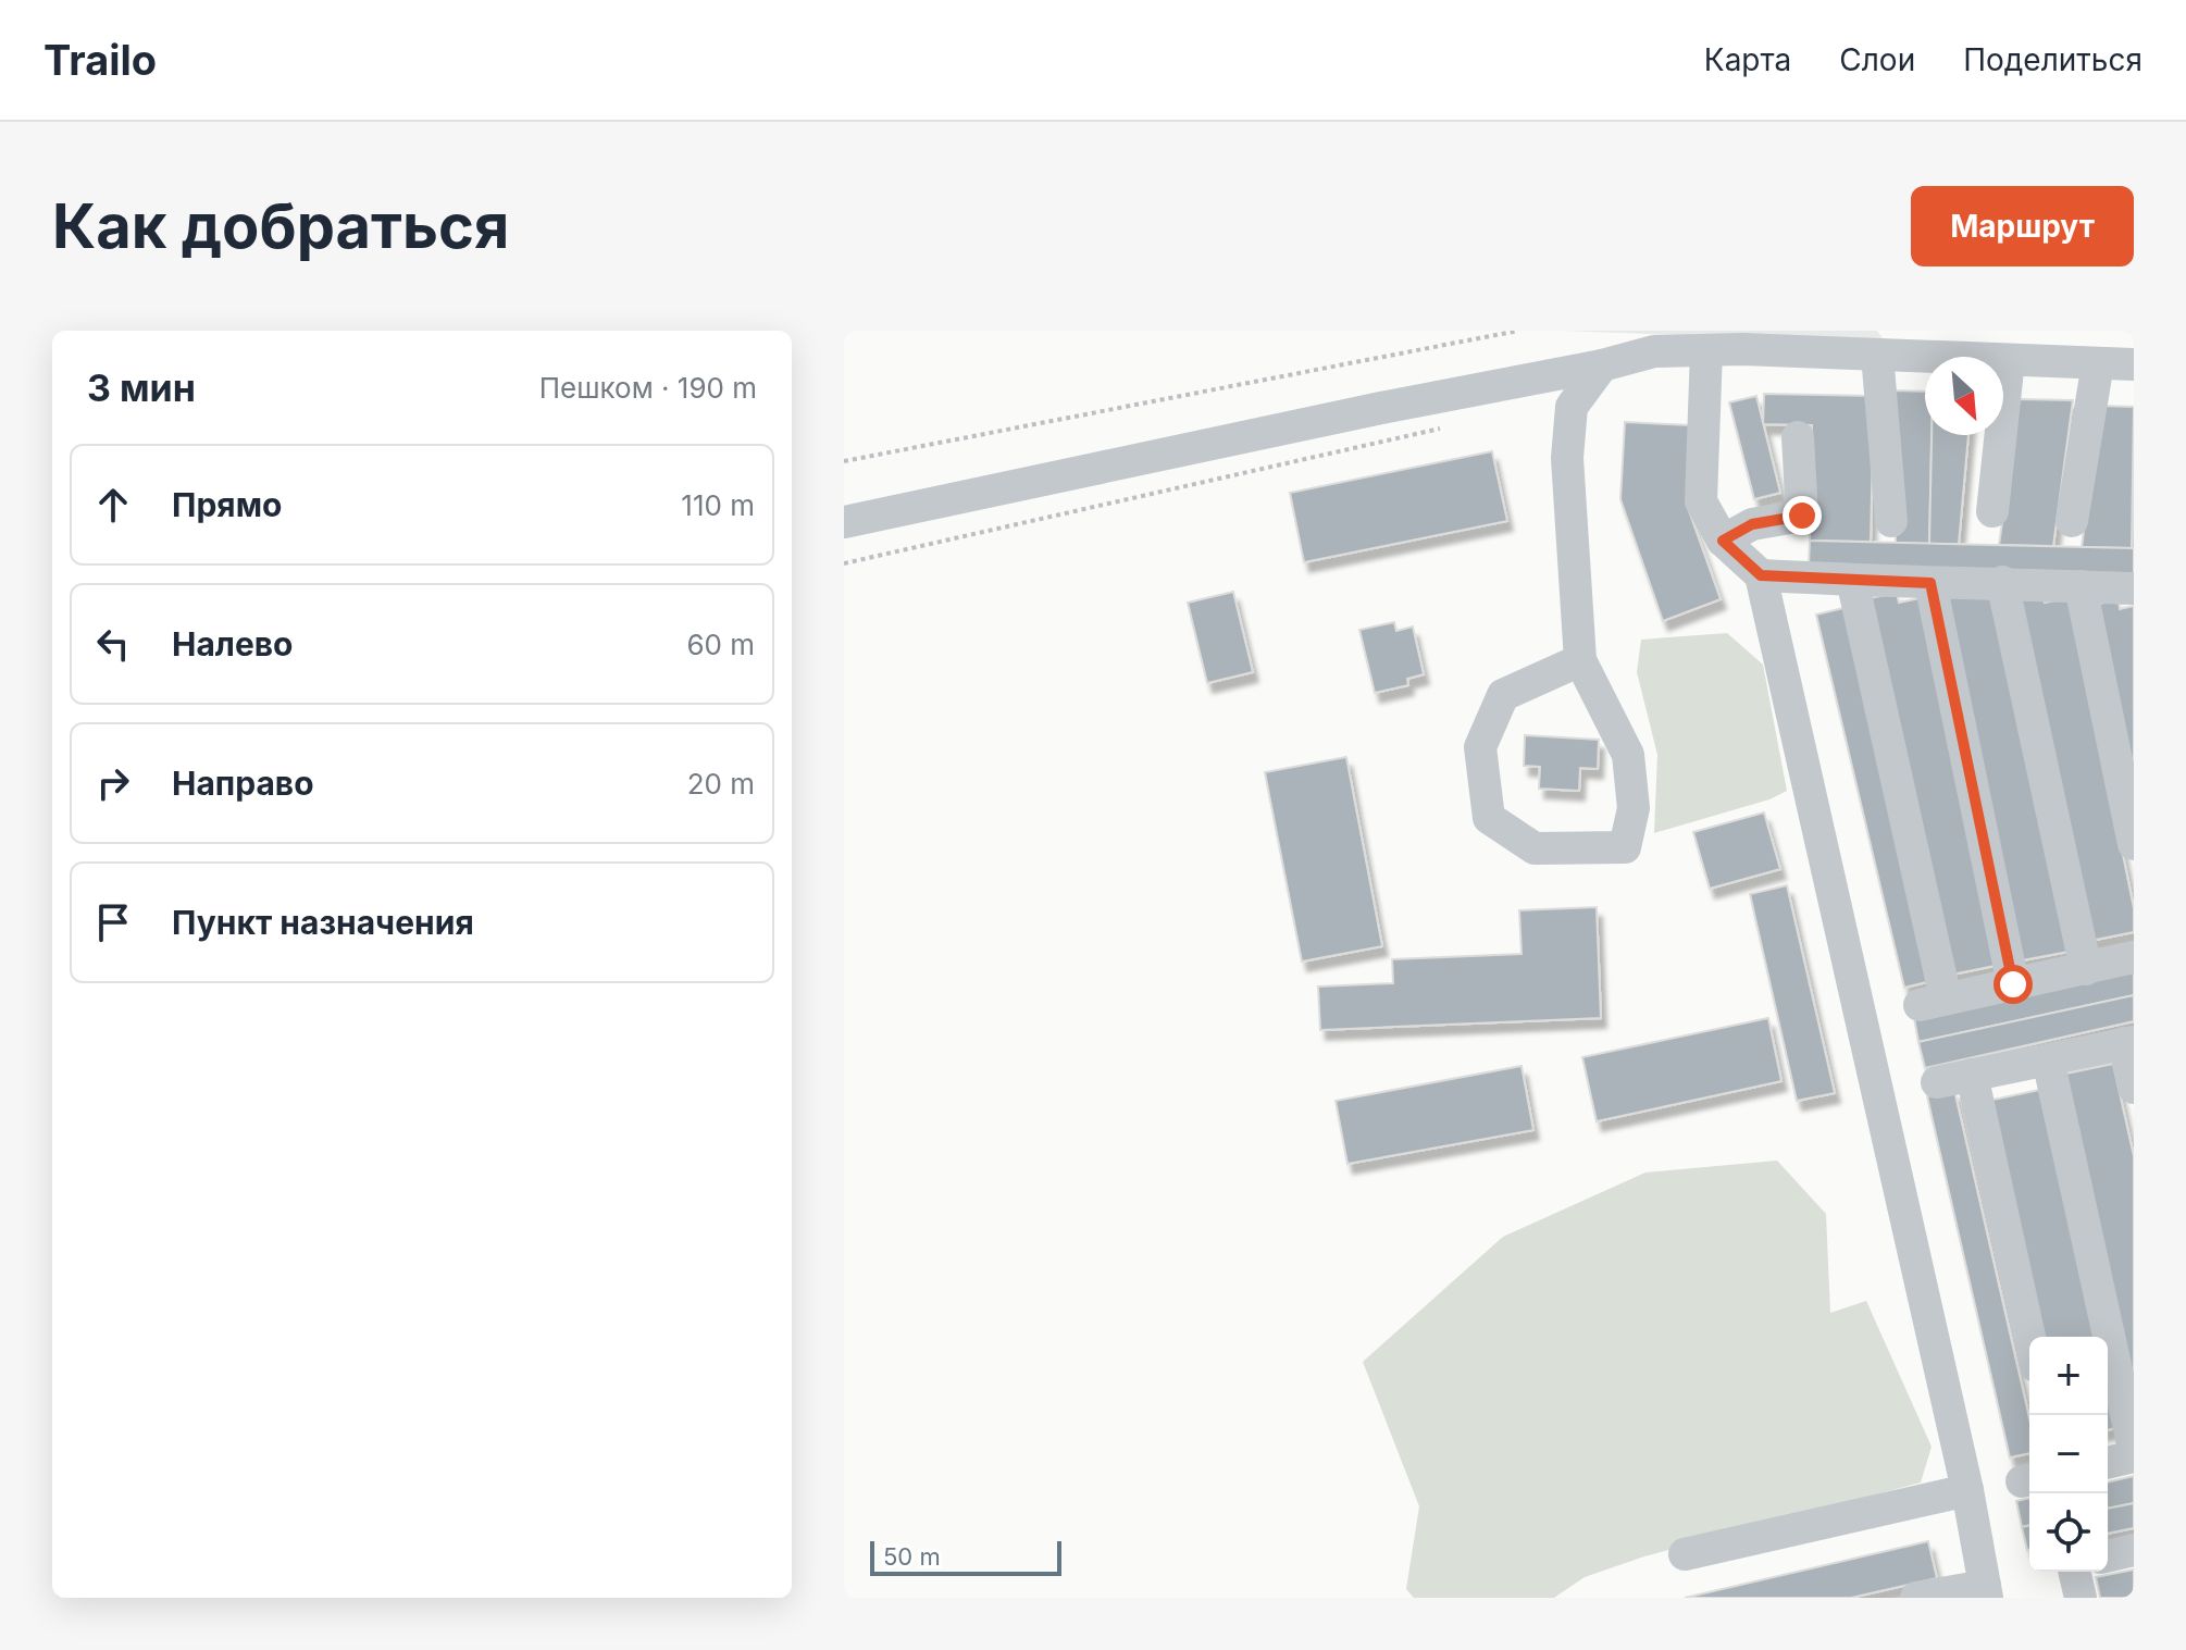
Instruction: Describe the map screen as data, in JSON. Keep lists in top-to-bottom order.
{
  "scale_bar": "50 m",
  "north": "bottom right",
  "page": {
    "header": "Trailo",
    "nav": ["Карта", "Слои", "Поделиться"],
    "buttons": "Маршрут",
    "title": "Как добраться",
    "heading": ["3 мин", "Пешком · 190 m"],
    "list": [
      ["Прямо", "110 m"],
      ["Налево", "60 m"],
      ["Направо", "20 m"],
      "Пункт назначения"
    ],
    "map_buttons": ["+", "−"],
    "scale": "50 m"
  }
}
